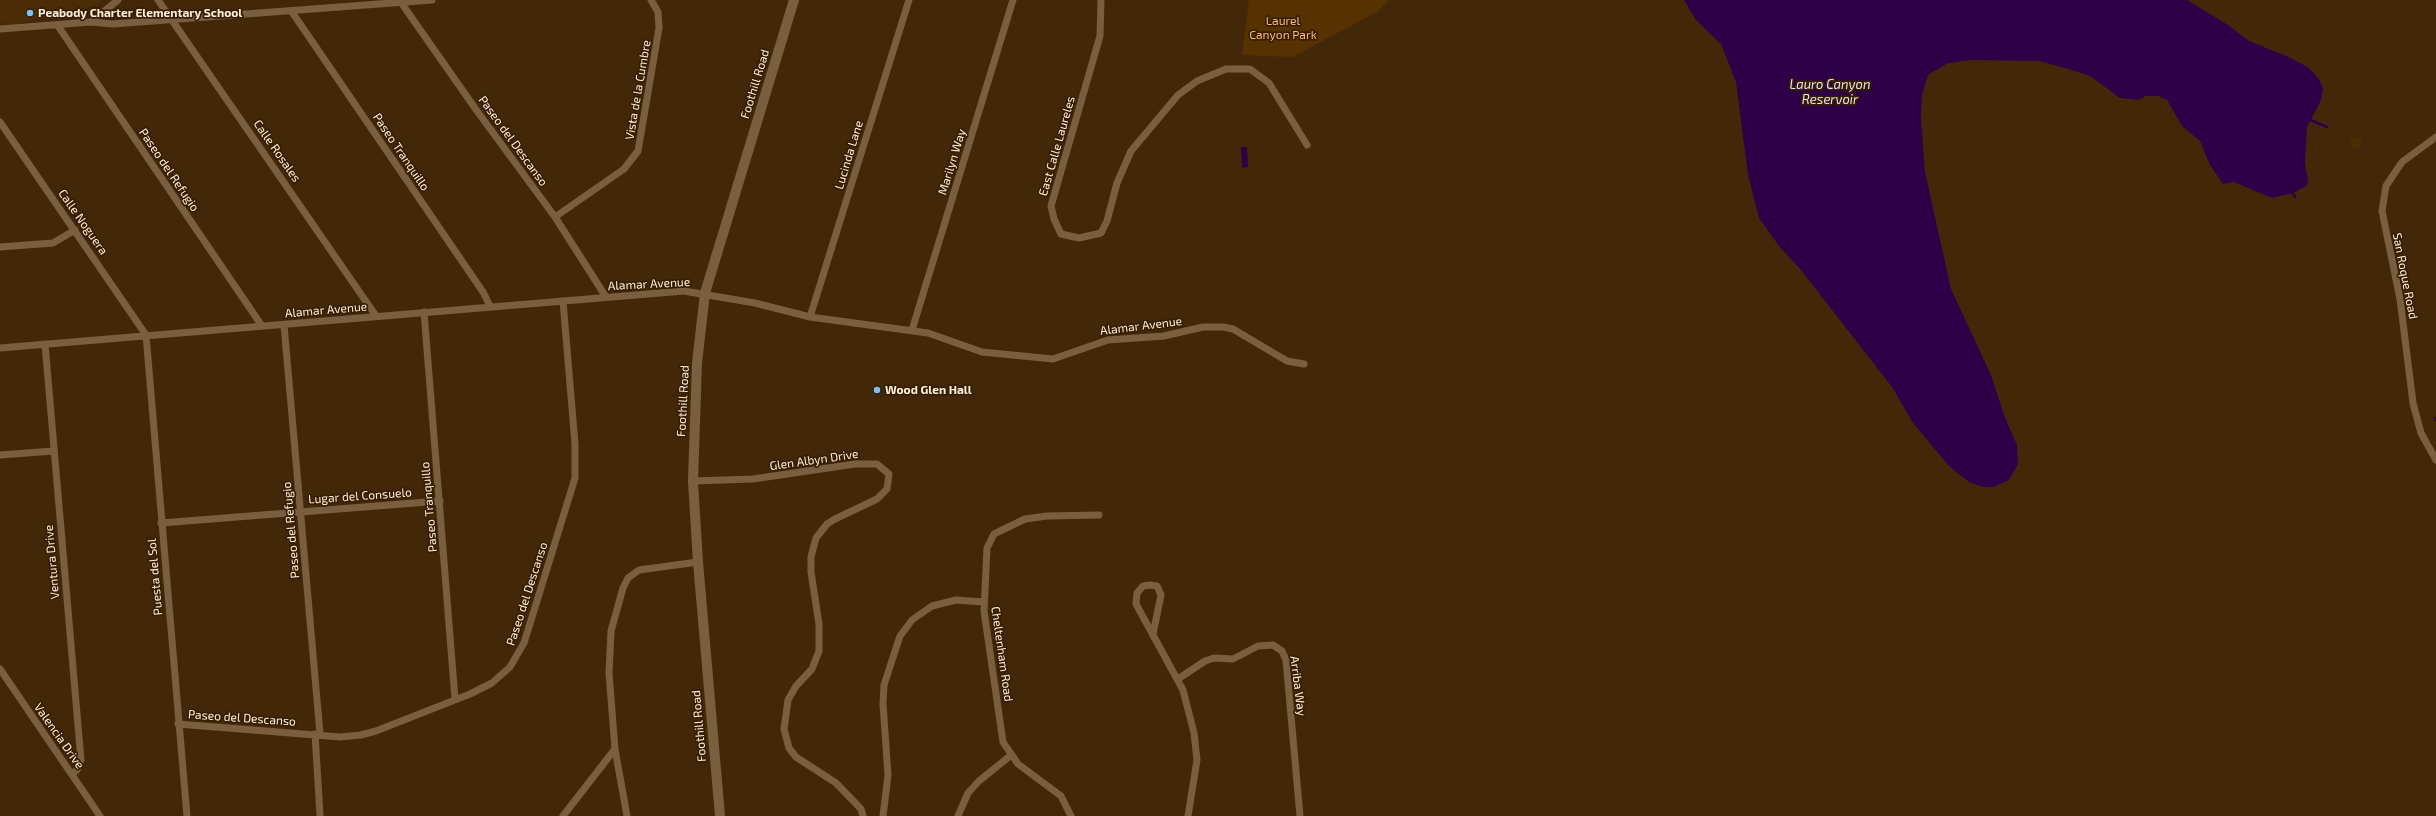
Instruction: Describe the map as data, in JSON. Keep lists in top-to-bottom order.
{
  "streets": {
    "main road": ["Foothill Road"],
    "street": [
      "Vista de la Cumbre",
      "Paseo del Descanso",
      "East Calle Laureles",
      "Calle Rosales",
      "Paseo Tranquillo",
      "Lucinda Lane",
      "Marilyn Way",
      "Paseo del Refugio",
      "Calle Noguera",
      "San Roque Road",
      "Alamar Avenue",
      "Glen Albyn Drive",
      "Lugar del Consuelo",
      "Ventura Drive",
      "Puesta del Sol",
      "Cheltenham Road",
      "Arriba Way",
      "Valencia Drive"
    ]
  },
  "crossings": [
    ["Foothill Road", "Alamar Avenue"],
    ["Foothill Road", "Glen Albyn Drive"],
    ["Vista de la Cumbre", "Paseo del Descanso"],
    ["Paseo del Descanso", "Paseo Tranquillo"],
    ["Paseo del Descanso", "Paseo del Refugio"],
    ["Paseo del Descanso", "Alamar Avenue"],
    ["Paseo del Descanso", "Puesta del Sol"],
    ["Calle Rosales", "Alamar Avenue"],
    ["Paseo Tranquillo", "Alamar Avenue"],
    ["Paseo Tranquillo", "Lugar del Consuelo"],
    ["Lucinda Lane", "Alamar Avenue"],
    ["Marilyn Way", "Alamar Avenue"],
    ["Paseo del Refugio", "Alamar Avenue"],
    ["Paseo del Refugio", "Lugar del Consuelo"],
    ["Calle Noguera", "Alamar Avenue"],
    ["Calle Noguera", "Puesta del Sol"],
    ["Alamar Avenue", "Ventura Drive"],
    ["Alamar Avenue", "Puesta del Sol"],
    ["Lugar del Consuelo", "Puesta del Sol"],
    ["Ventura Drive", "Valencia Drive"]
  ],
  "water": ["Lauro Canyon Reservoir"],
  "parks": ["Laurel Canyon Park"],
  "places": ["Peabody Charter Elementary School", "Wood Glen Hall"]
}
